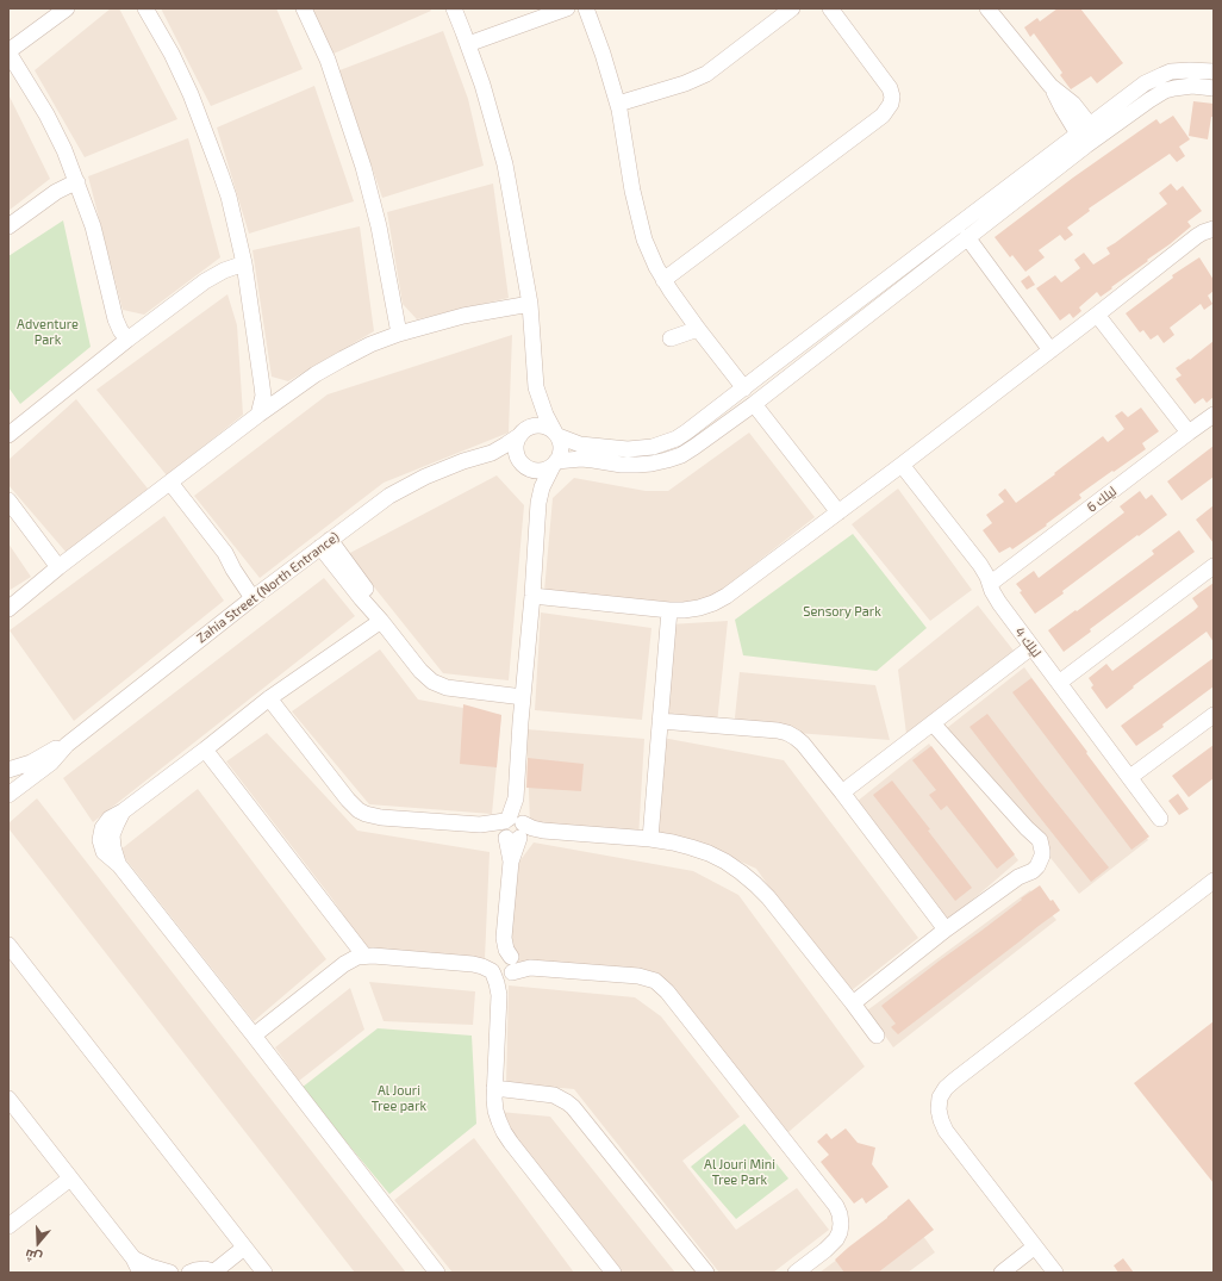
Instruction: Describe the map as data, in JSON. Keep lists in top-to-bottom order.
{
  "streets": {
    "street": ["ليلك 6", "Zahia Street (North Entrance)", "ليلك 4"]
  },
  "crossings": [
    ["ليلك 6", "ليلك 4"]
  ],
  "parks": [
    "Adventure Park",
    "Sensory Park",
    "Al Jouri Tree park",
    "Al Jouri Mini Tree Park"
  ],
  "north": "bottom"
}
